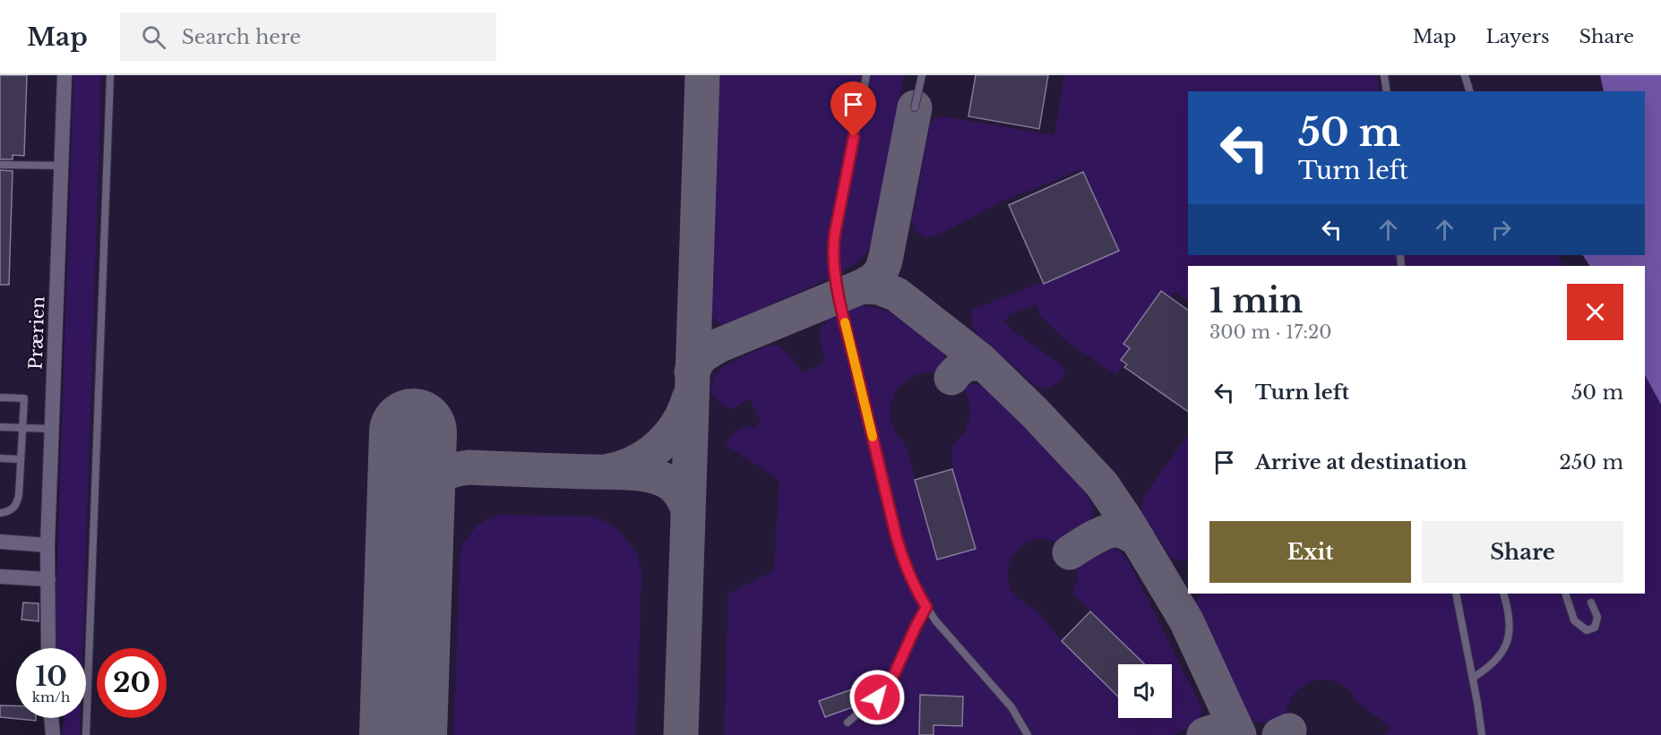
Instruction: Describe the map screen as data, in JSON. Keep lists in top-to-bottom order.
{
  "streets": {
    "street": ["Prærien"]
  },
  "page": {
    "header": "Map",
    "search": "Search here",
    "nav": ["Map", "Layers", "Share"],
    "turn": ["50 m", "Turn left"],
    "heading": ["1 min", "300 m · 17:20"],
    "list": [
      {
        "name": "Turn left",
        "value": "50 m"
      },
      {
        "name": "Arrive at destination",
        "value": "250 m"
      }
    ],
    "buttons": ["Exit", "Share"],
    "speed": "10 km/h",
    "limit": "20"
  }
}
